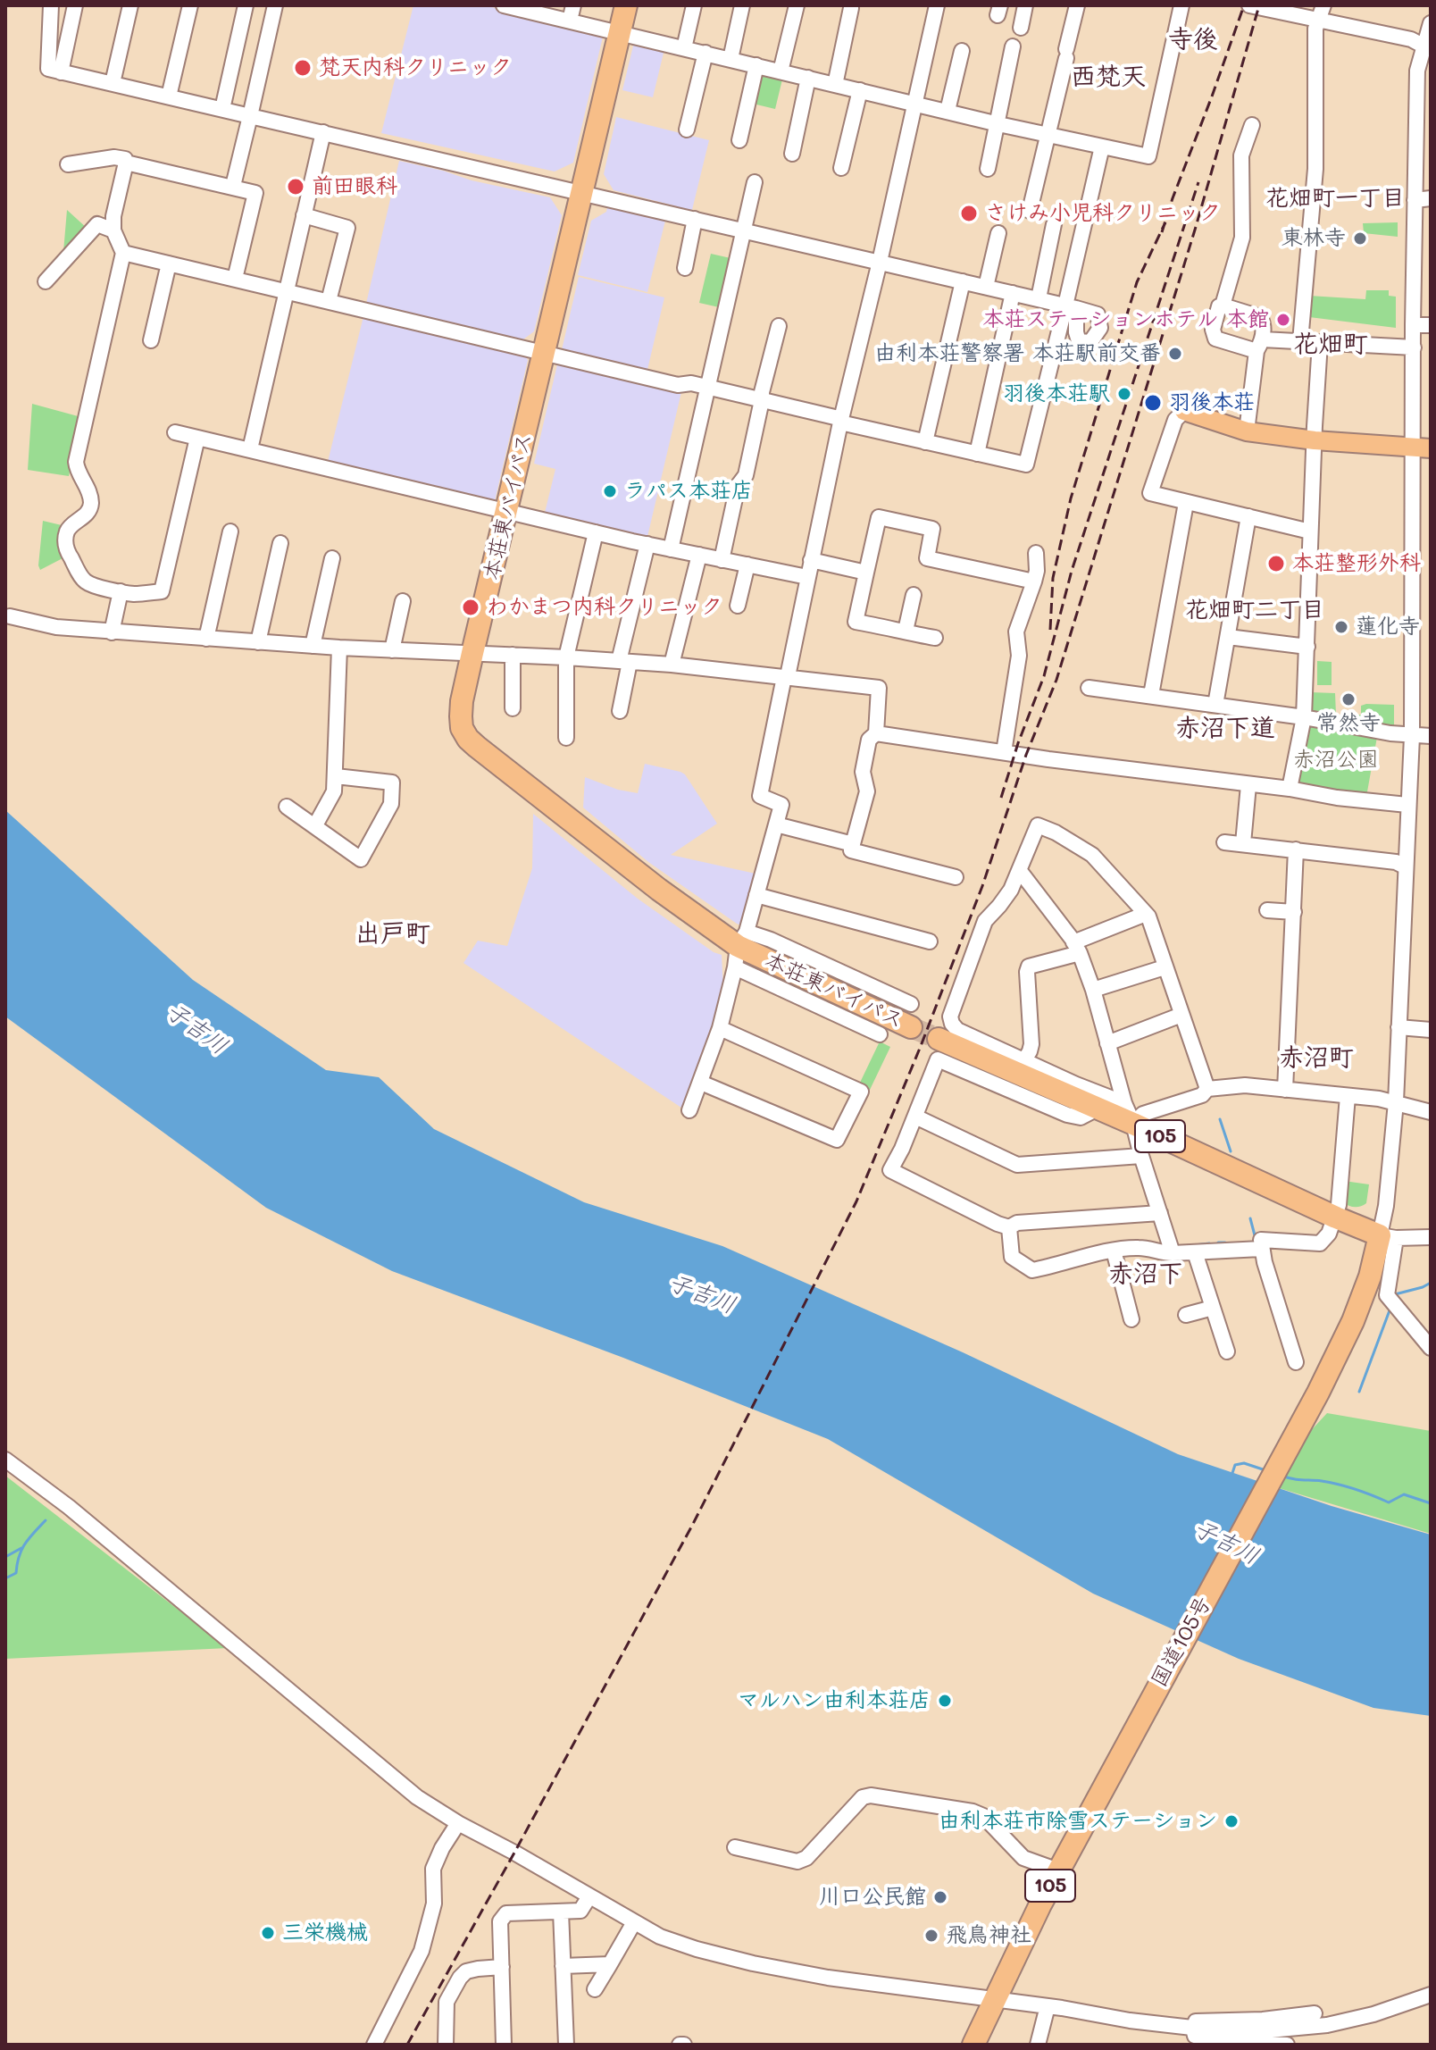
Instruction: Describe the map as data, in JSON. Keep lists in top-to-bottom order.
{
  "streets": {
    "highway": ["本荘東バイパス", "105", "国道105号"]
  },
  "crossings": [
    ["105", "国道105号"]
  ],
  "districts": [
    "寺後",
    "西梵天",
    "花畑町一丁目",
    "花畑町",
    "花畑町二丁目",
    "赤沼下道",
    "出戸町",
    "赤沼町",
    "赤沼下"
  ],
  "water": ["子吉川"],
  "parks": ["赤沼公園"],
  "places": [
    "梵天内科クリニック",
    "前田眼科",
    "さけみ小児科クリニック",
    "東林寺",
    "本荘ステーションホテル 本館",
    "由利本荘警察署 本荘駅前交番",
    "羽後本荘駅",
    "羽後本荘",
    "ラパス本荘店",
    "本荘整形外科",
    "わかまつ内科クリニック",
    "蓮化寺",
    "常然寺",
    "マルハン由利本荘店",
    "由利本荘市除雪ステーション",
    "川口公民館",
    "三栄機械",
    "飛鳥神社"
  ]
}
